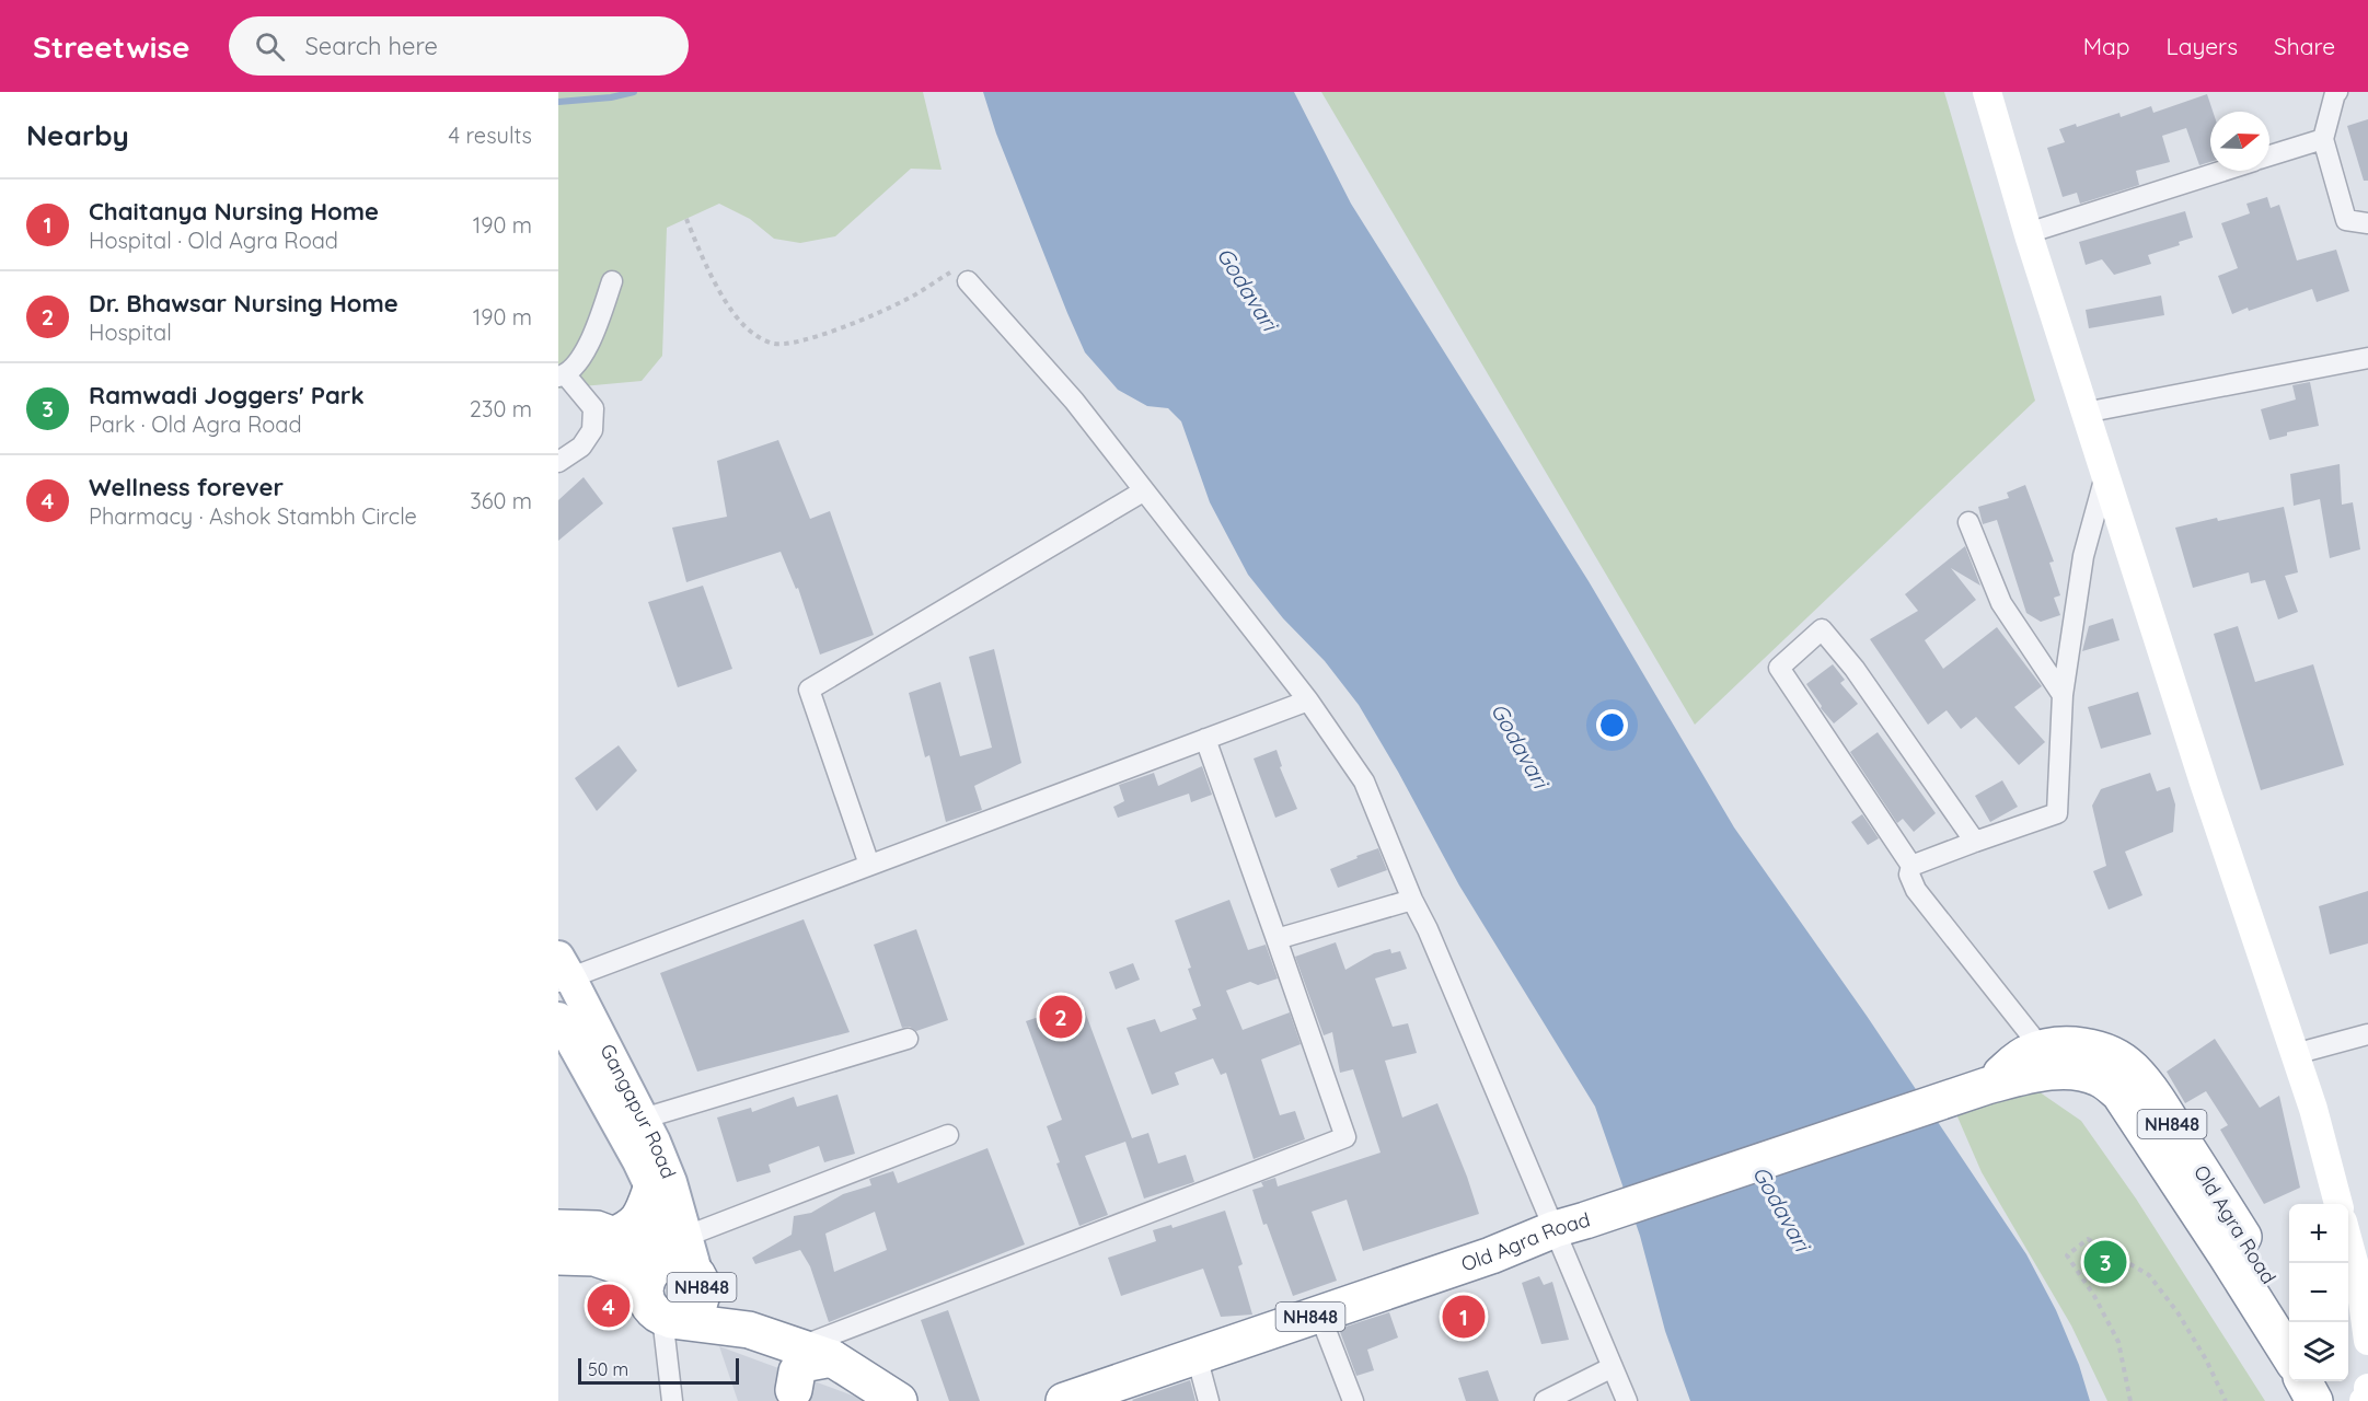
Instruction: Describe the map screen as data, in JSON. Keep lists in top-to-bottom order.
{
  "streets": {
    "highway": ["NH848", "Old Agra Road"],
    "main road": ["Gangapur Road"]
  },
  "crossings": [
    ["Gangapur Road", "NH848"]
  ],
  "water": ["Godavari"],
  "scale_bar": "50 m",
  "north": "right",
  "page": {
    "header": "Streetwise",
    "search": "Search here",
    "nav": ["Map", "Layers", "Share"],
    "heading": ["Nearby", "4 results"],
    "list": [
      {
        "mark": "1",
        "name": "Chaitanya Nursing Home",
        "note": "Hospital · Old Agra Road",
        "value": "190 m"
      },
      {
        "mark": "2",
        "name": "Dr. Bhawsar Nursing Home",
        "note": "Hospital",
        "value": "190 m"
      },
      {
        "mark": "3",
        "name": "Ramwadi Joggers' Park",
        "note": "Park · Old Agra Road",
        "value": "230 m"
      },
      {
        "mark": "4",
        "name": "Wellness forever",
        "note": "Pharmacy · Ashok Stambh Circle",
        "value": "360 m"
      }
    ],
    "pins": [
      "2",
      "3",
      "4",
      "1"
    ],
    "map_buttons": ["+", "−"],
    "scale": "50 m"
  }
}
